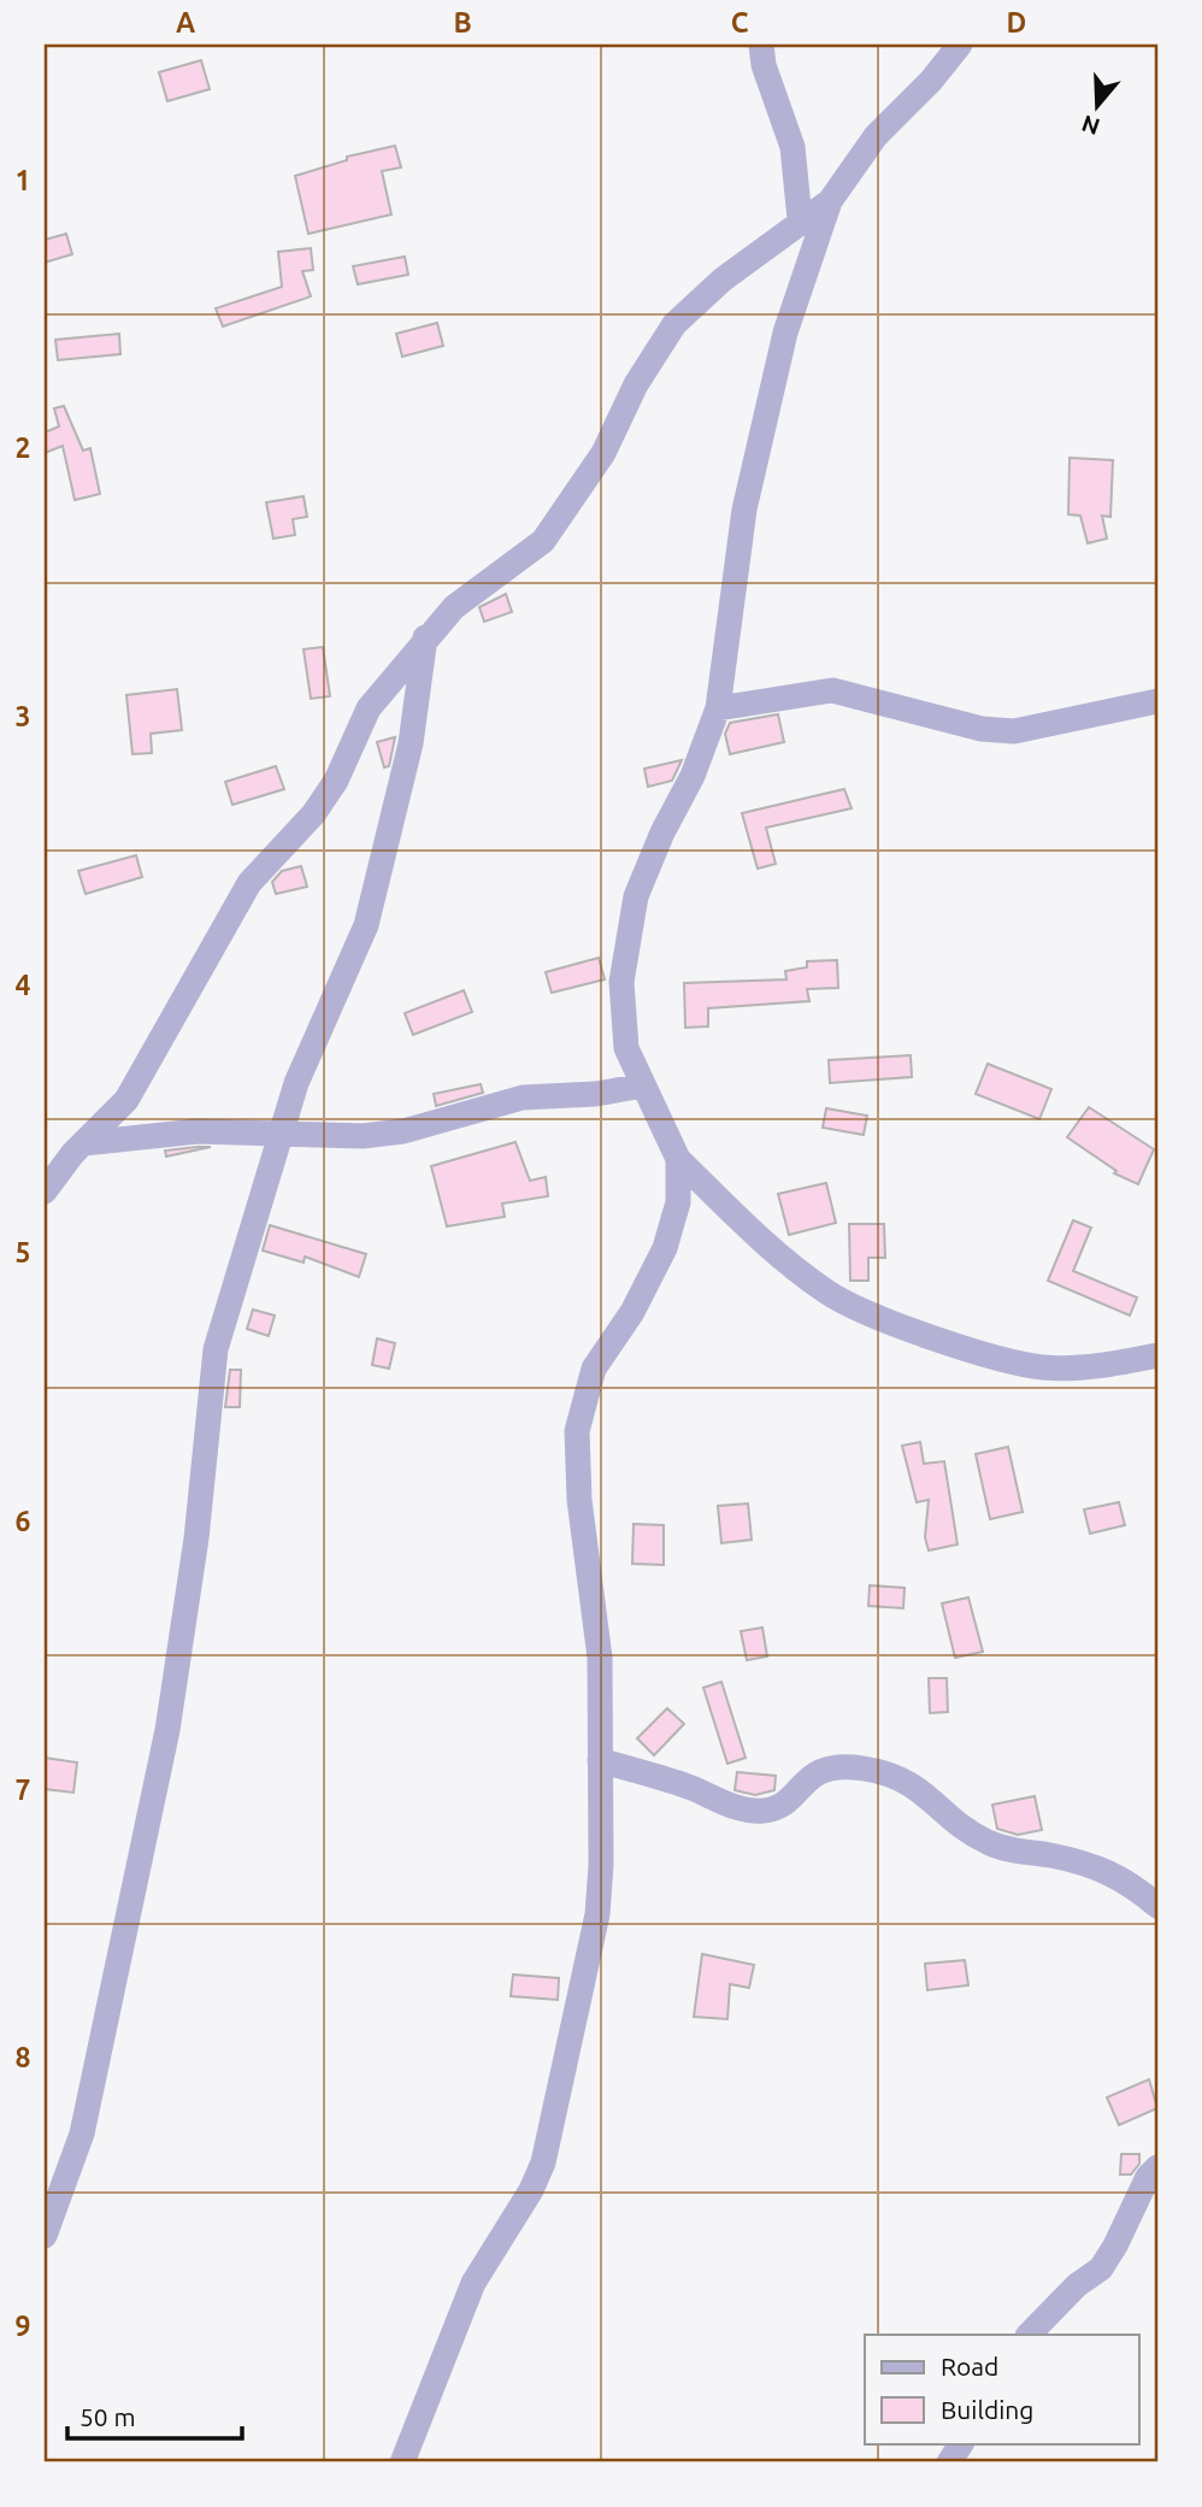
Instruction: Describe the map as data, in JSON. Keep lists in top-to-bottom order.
{
  "legend": ["Road", "Building"],
  "scale_bar": "50 m",
  "north": "bottom",
  "grid": {
    "columns": [
      "A",
      "B",
      "C",
      "D"
    ],
    "rows": [
      "1",
      "2",
      "3",
      "4",
      "5",
      "6",
      "7",
      "8",
      "9"
    ]
  }
}
